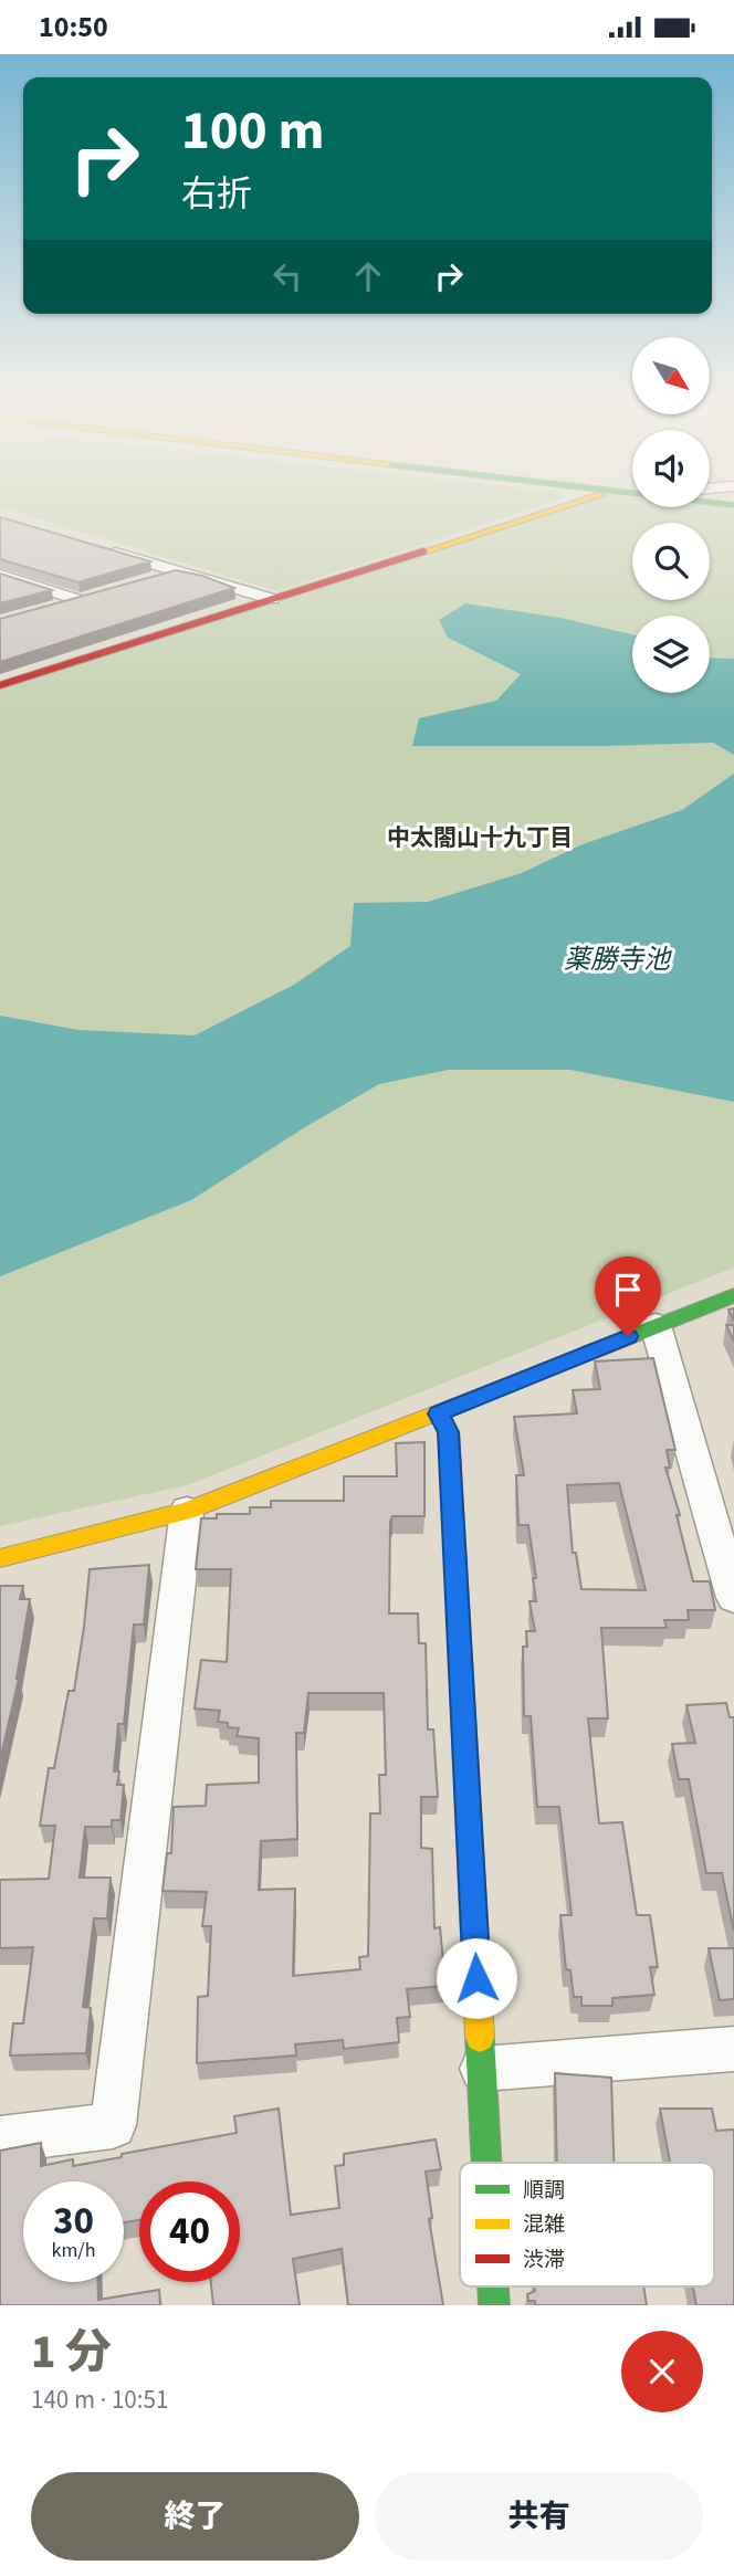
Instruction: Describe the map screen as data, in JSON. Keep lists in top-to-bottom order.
{
  "districts": ["中太閤山十九丁目"],
  "water": ["薬勝寺池"],
  "legend": ["順調", "混雑", "渋滞"],
  "north": "bottom right",
  "page": {
    "status": "10:50",
    "turn": ["100 m", "右折"],
    "speed": "30 km/h",
    "limit": "40",
    "heading": ["1 分", "140 m · 10:51"],
    "buttons": ["終了", "共有"]
  }
}
